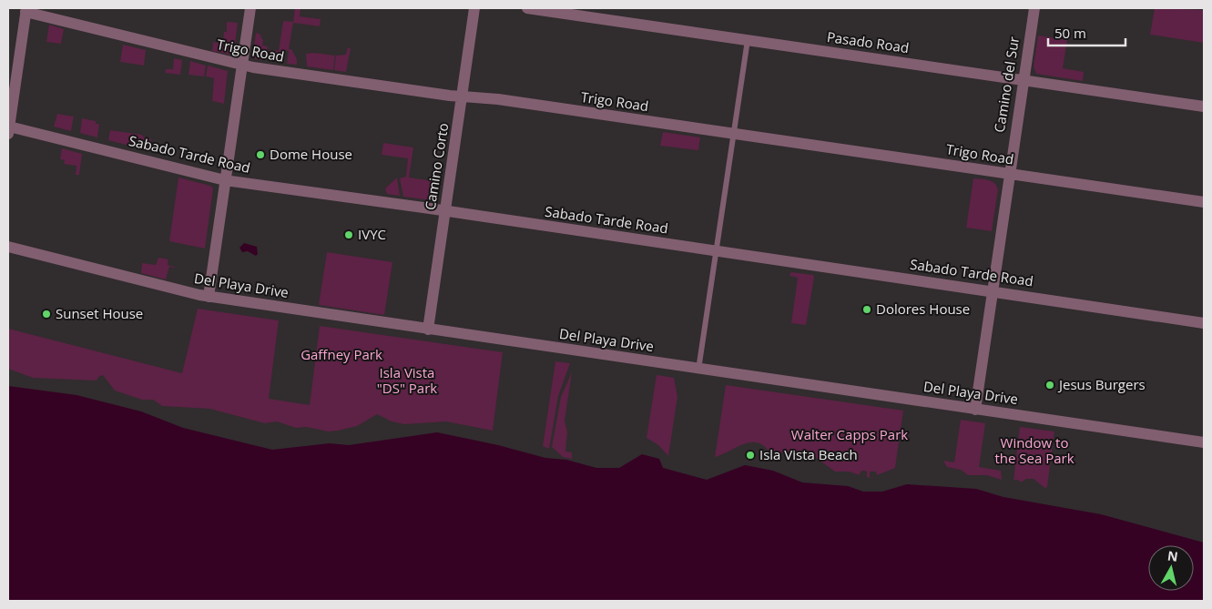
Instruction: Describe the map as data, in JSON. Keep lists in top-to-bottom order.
{
  "streets": {
    "street": [
      "Pasado Road",
      "Trigo Road",
      "Camino del Sur",
      "Sabado Tarde Road",
      "Camino Corto",
      "Del Playa Drive"
    ]
  },
  "crossings": [
    ["Pasado Road", "Camino del Sur"],
    ["Trigo Road", "Camino del Sur"],
    ["Trigo Road", "Camino Corto"],
    ["Camino del Sur", "Sabado Tarde Road"],
    ["Camino del Sur", "Del Playa Drive"],
    ["Sabado Tarde Road", "Camino Corto"],
    ["Camino Corto", "Del Playa Drive"]
  ],
  "parks": [
    "Gaffney Park",
    "Isla Vista \"DS\" Park",
    "Walter Capps Park",
    "Window to the Sea Park"
  ],
  "places": [
    "Dome House",
    "IVYC",
    "Dolores House",
    "Sunset House",
    "Jesus Burgers",
    "Isla Vista Beach"
  ],
  "scale_bar": "50 m",
  "north": "top"
}
